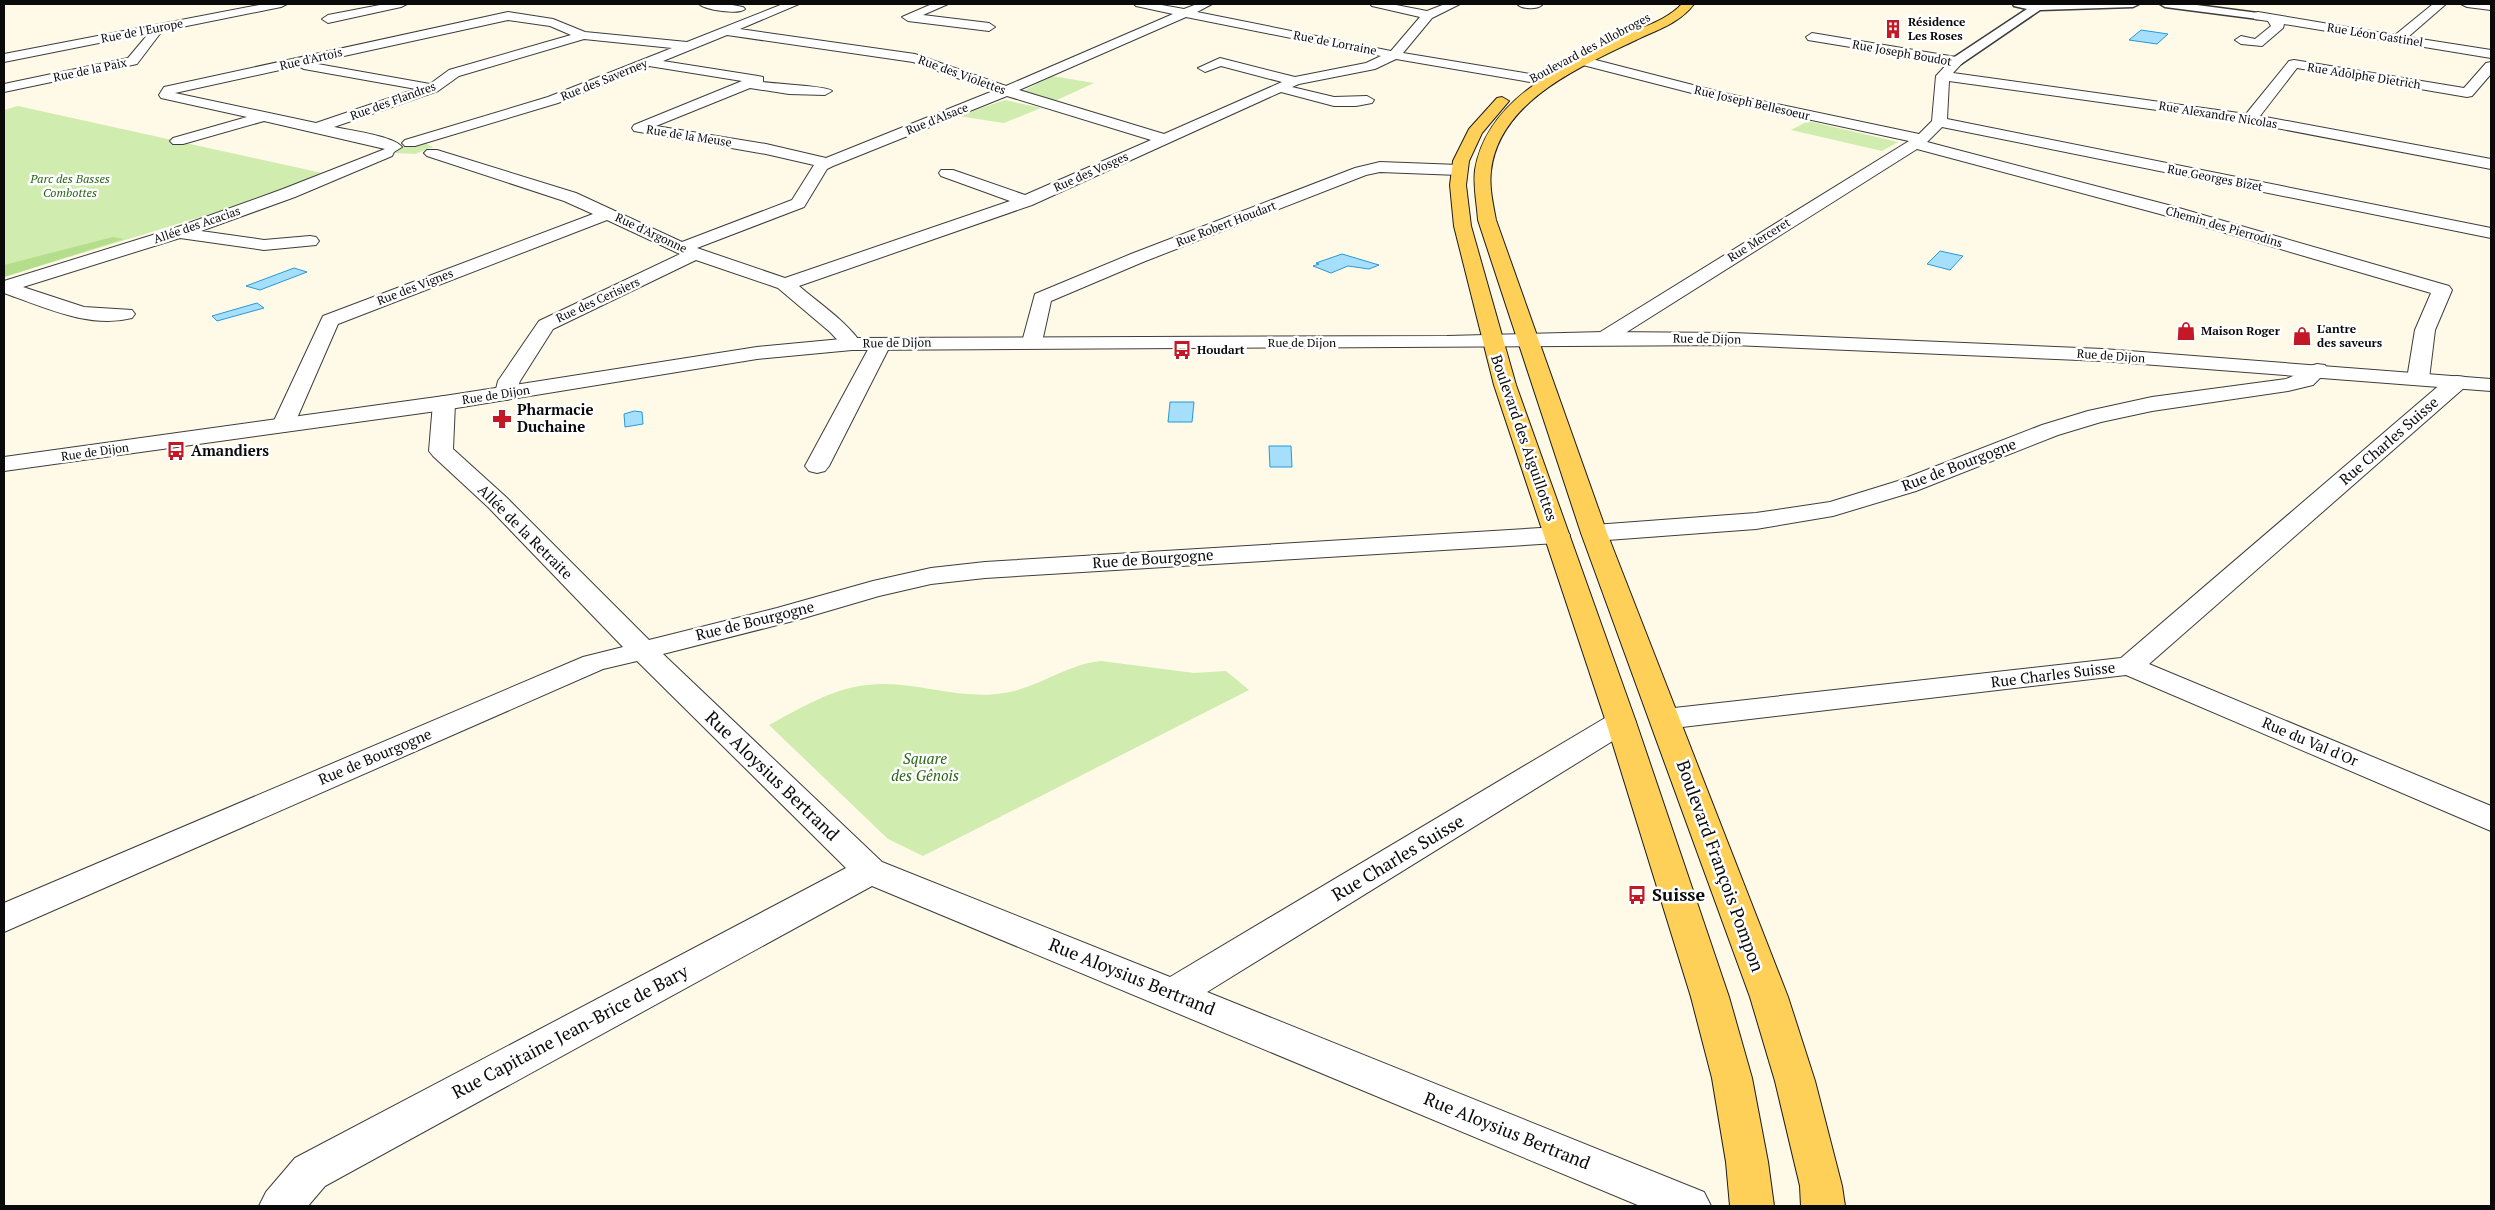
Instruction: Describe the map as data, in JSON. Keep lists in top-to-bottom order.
{
  "streets": {
    "main road": ["Boulevard des Allobroges", "Boulevard des Aiguillottes", "Boulevard François Pompon"],
    "street": [
      "Rue de l'Europe",
      "Rue Léon Gastinel",
      "Rue de Lorraine",
      "Rue Joseph Boudot",
      "Rue d'Artois",
      "Rue de la Paix",
      "Rue des Violettes",
      "Rue Adolphe Dietrich",
      "Rue des Saverney",
      "Rue des Flandres",
      "Rue Joseph Bellesoeur",
      "Rue Alexandre Nicolas",
      "Rue d'Alsace",
      "Rue de la Meuse",
      "Rue des Vosges",
      "Rue Georges Bizet",
      "Rue Robert Houdart",
      "Allée des Acacias",
      "Chemin des Pierrodins",
      "Rue d'Argonne",
      "Rue Merceret",
      "Rue des Vignes",
      "Rue des Cerisiers",
      "Rue de Dijon",
      "Rue Charles Suisse",
      "Rue de Bourgogne",
      "Allée de la Retraite",
      "Rue du Val d'Or",
      "Rue Aloysius Bertrand",
      "Rue Capitaine Jean-Brice de Bary"
    ]
  },
  "crossings": [
    ["Rue de l'Europe", "Rue de la Paix"],
    ["Rue de Lorraine", "Boulevard des Allobroges"],
    ["Rue de Lorraine", "Rue d'Alsace"],
    ["Rue de Lorraine", "Rue des Vosges"],
    ["Boulevard des Allobroges", "Rue Joseph Bellesoeur"],
    ["Boulevard des Allobroges", "Rue Robert Houdart"],
    ["Boulevard des Allobroges", "Rue de Dijon"],
    ["Boulevard des Allobroges", "Boulevard des Aiguillottes"],
    ["Rue Joseph Boudot", "Rue Alexandre Nicolas"],
    ["Rue Joseph Boudot", "Rue Georges Bizet"],
    ["Rue d'Artois", "Rue des Saverney"],
    ["Rue d'Artois", "Rue des Flandres"],
    ["Rue d'Artois", "Allée des Acacias"],
    ["Rue d'Artois", "Rue d'Argonne"],
    ["Rue des Violettes", "Rue des Saverney"],
    ["Rue des Violettes", "Rue d'Alsace"],
    ["Rue des Violettes", "Rue des Vosges"],
    ["Rue Adolphe Dietrich", "Rue Alexandre Nicolas"],
    ["Rue des Saverney", "Allée des Acacias"],
    ["Rue Joseph Bellesoeur", "Chemin des Pierrodins"],
    ["Rue Joseph Bellesoeur", "Rue Merceret"],
    ["Rue d'Alsace", "Rue de la Meuse"],
    ["Rue d'Alsace", "Rue d'Argonne"],
    ["Rue d'Alsace", "Rue des Cerisiers"],
    ["Rue des Vosges", "Rue d'Argonne"],
    ["Rue Robert Houdart", "Rue de Dijon"],
    ["Chemin des Pierrodins", "Rue Merceret"],
    ["Chemin des Pierrodins", "Rue de Dijon"],
    ["Rue d'Argonne", "Rue des Vignes"],
    ["Rue d'Argonne", "Rue des Cerisiers"],
    ["Rue d'Argonne", "Rue de Dijon"],
    ["Rue Merceret", "Rue de Dijon"],
    ["Rue des Vignes", "Rue de Dijon"],
    ["Rue des Cerisiers", "Rue de Dijon"],
    ["Rue de Dijon", "Boulevard des Aiguillottes"],
    ["Rue de Dijon", "Rue Charles Suisse"],
    ["Rue de Dijon", "Rue de Bourgogne"],
    ["Rue de Dijon", "Allée de la Retraite"],
    ["Boulevard des Aiguillottes", "Rue de Bourgogne"],
    ["Rue Charles Suisse", "Rue du Val d'Or"],
    ["Rue Charles Suisse", "Rue Aloysius Bertrand"],
    ["Rue Charles Suisse", "Boulevard François Pompon"],
    ["Rue de Bourgogne", "Allée de la Retraite"],
    ["Rue de Bourgogne", "Rue Aloysius Bertrand"],
    ["Rue de Bourgogne", "Boulevard François Pompon"],
    ["Allée de la Retraite", "Rue Aloysius Bertrand"],
    ["Rue Aloysius Bertrand", "Rue Capitaine Jean-Brice de Bary"]
  ],
  "parks": ["Parc des Basses Combottes", "Square des Gênois"],
  "places": {
    "building": ["Résidence Les Roses"],
    "shop": ["Maison Roger", "L'antre des saveurs"],
    "bus stop": ["Houdart", "Amandiers", "Suisse"],
    "pharmacy": ["Pharmacie Duchaine"]
  }
}
